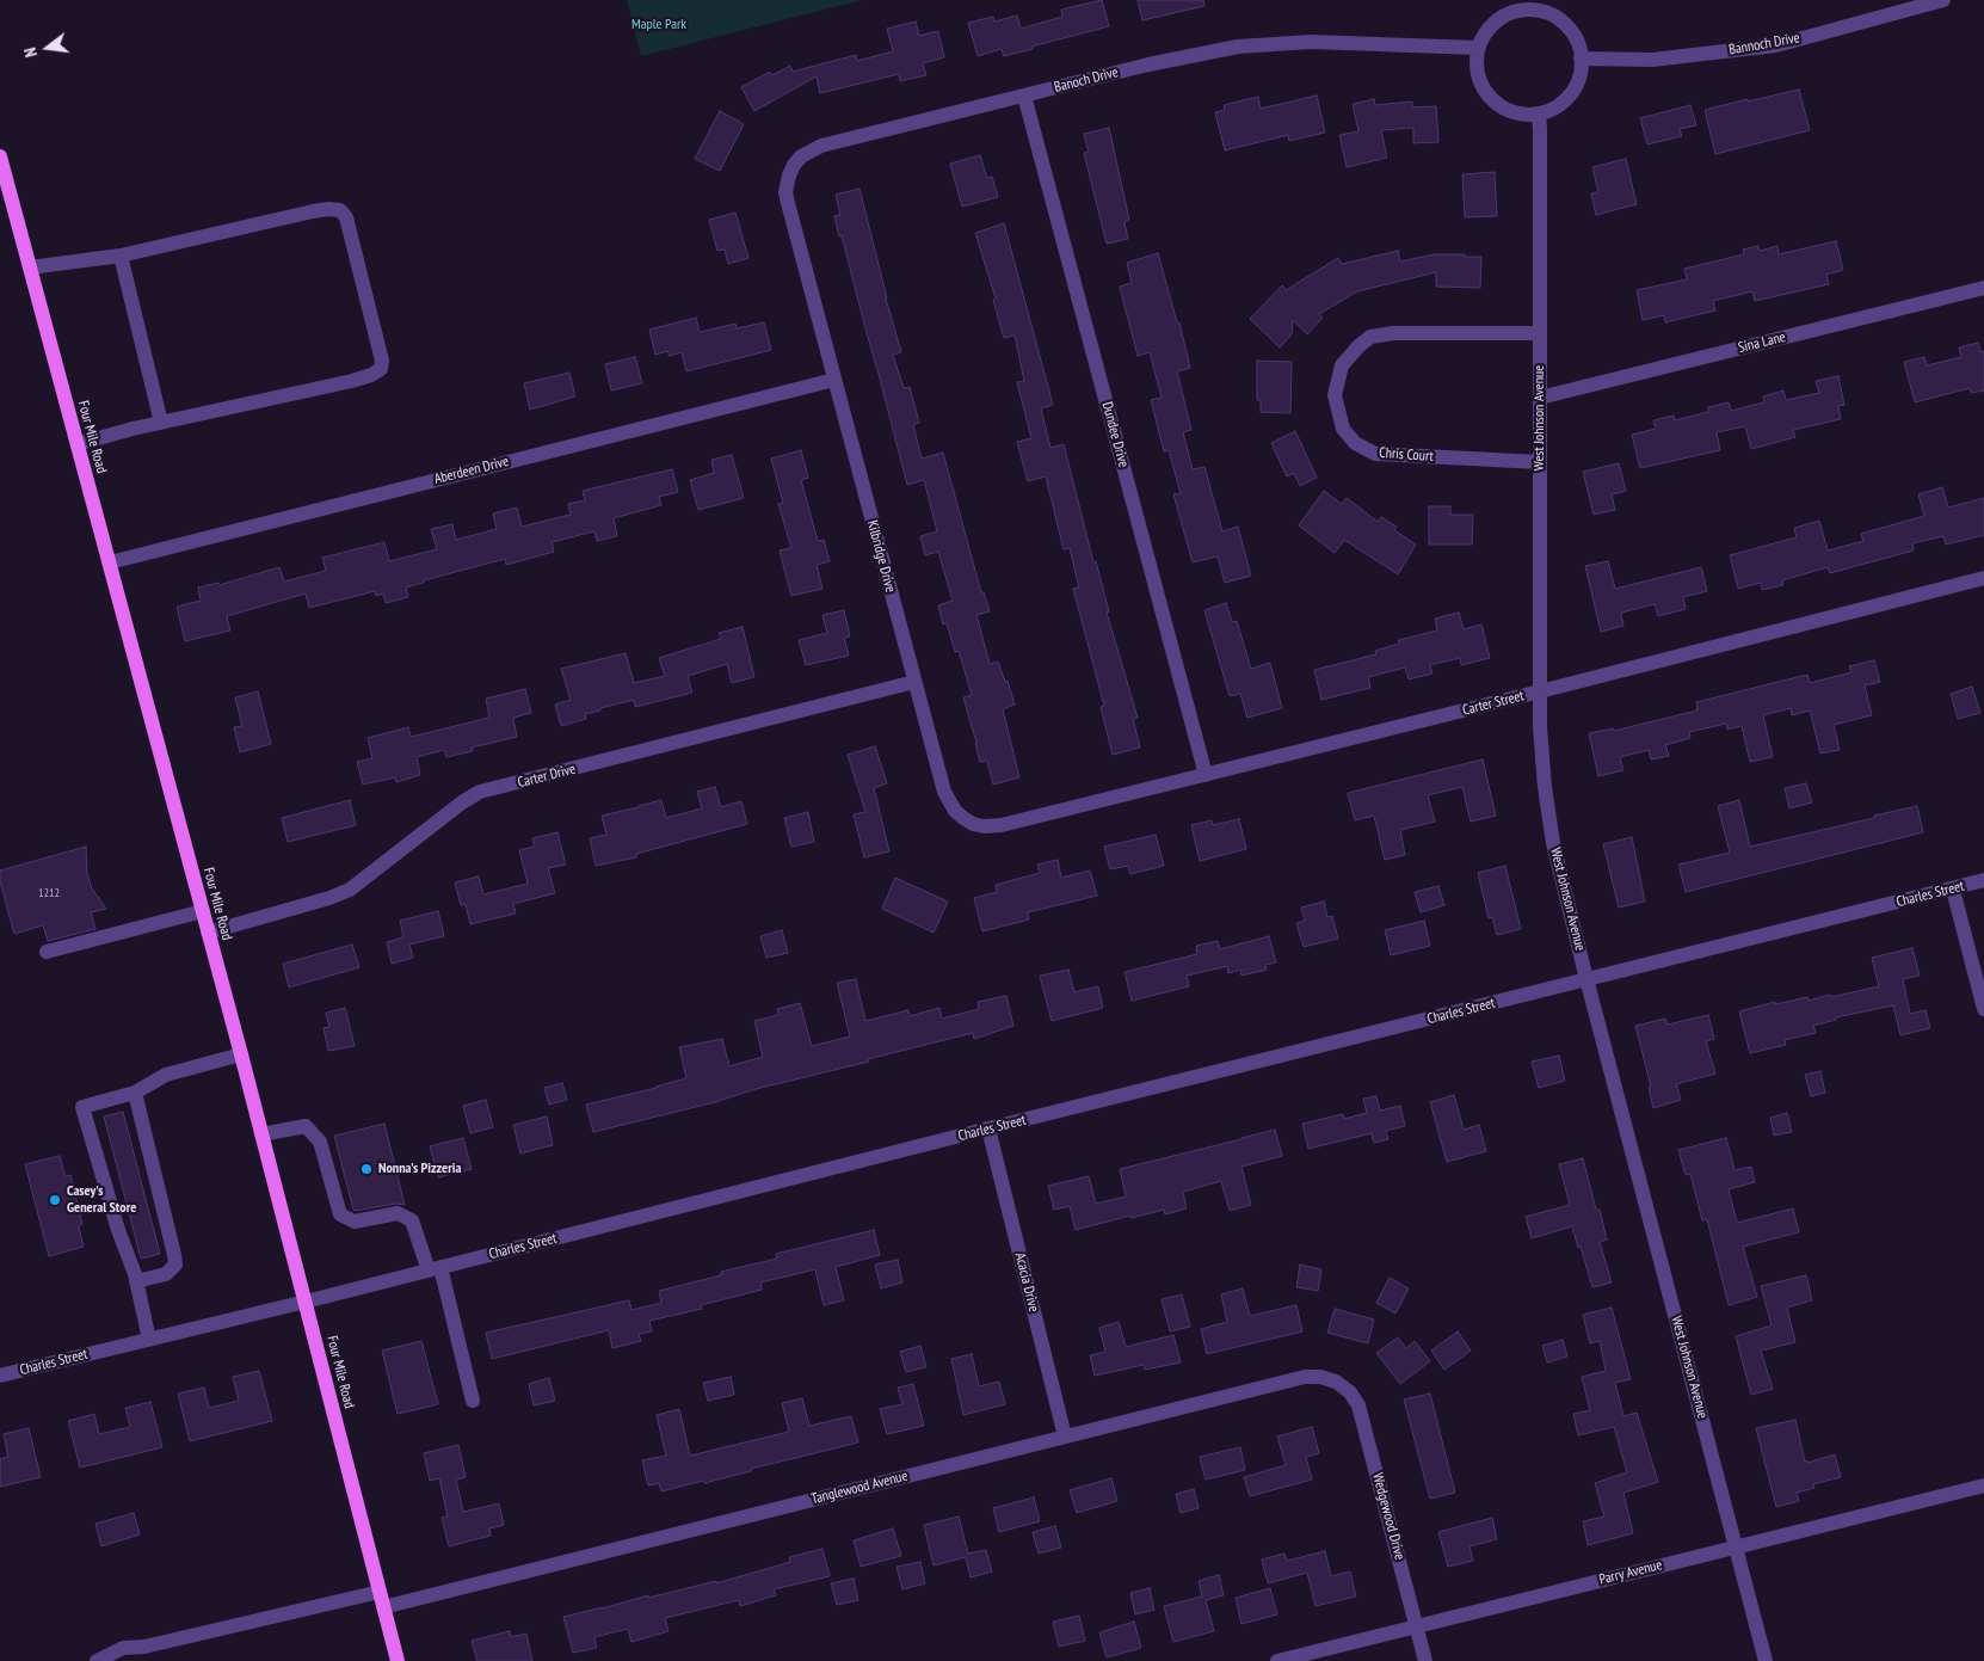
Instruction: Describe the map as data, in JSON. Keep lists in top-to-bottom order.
{
  "streets": {
    "main road": ["Four Mile Road"],
    "street": [
      "Bannoch Drive",
      "Banoch Drive",
      "Sina Lane",
      "West Johnson Avenue",
      "Dundee Drive",
      "Chris Court",
      "Aberdeen Drive",
      "Kilbridge Drive",
      "Carter Street",
      "Carter Drive",
      "Charles Street",
      "Acacia Drive",
      "Tanglewood Avenue",
      "Wedgewood Drive",
      "Parry Avenue"
    ]
  },
  "crossings": [
    ["Bannoch Drive", "Banoch Drive"],
    ["Bannoch Drive", "West Johnson Avenue"],
    ["Banoch Drive", "West Johnson Avenue"],
    ["Banoch Drive", "Dundee Drive"],
    ["Banoch Drive", "Kilbridge Drive"],
    ["Sina Lane", "West Johnson Avenue"],
    ["West Johnson Avenue", "Chris Court"],
    ["West Johnson Avenue", "Carter Street"],
    ["West Johnson Avenue", "Charles Street"],
    ["West Johnson Avenue", "Parry Avenue"],
    ["Dundee Drive", "Carter Street"],
    ["Four Mile Road", "Aberdeen Drive"],
    ["Four Mile Road", "Carter Drive"],
    ["Four Mile Road", "Charles Street"],
    ["Four Mile Road", "Tanglewood Avenue"],
    ["Aberdeen Drive", "Kilbridge Drive"],
    ["Kilbridge Drive", "Carter Street"],
    ["Kilbridge Drive", "Carter Drive"],
    ["Charles Street", "Acacia Drive"],
    ["Acacia Drive", "Tanglewood Avenue"],
    ["Tanglewood Avenue", "Wedgewood Drive"],
    ["Wedgewood Drive", "Parry Avenue"]
  ],
  "parks": ["Maple Park"],
  "places": ["Nonna's Pizzeria", "Casey's General Store"],
  "house_numbers": ["1212"],
  "north": "left"
}
